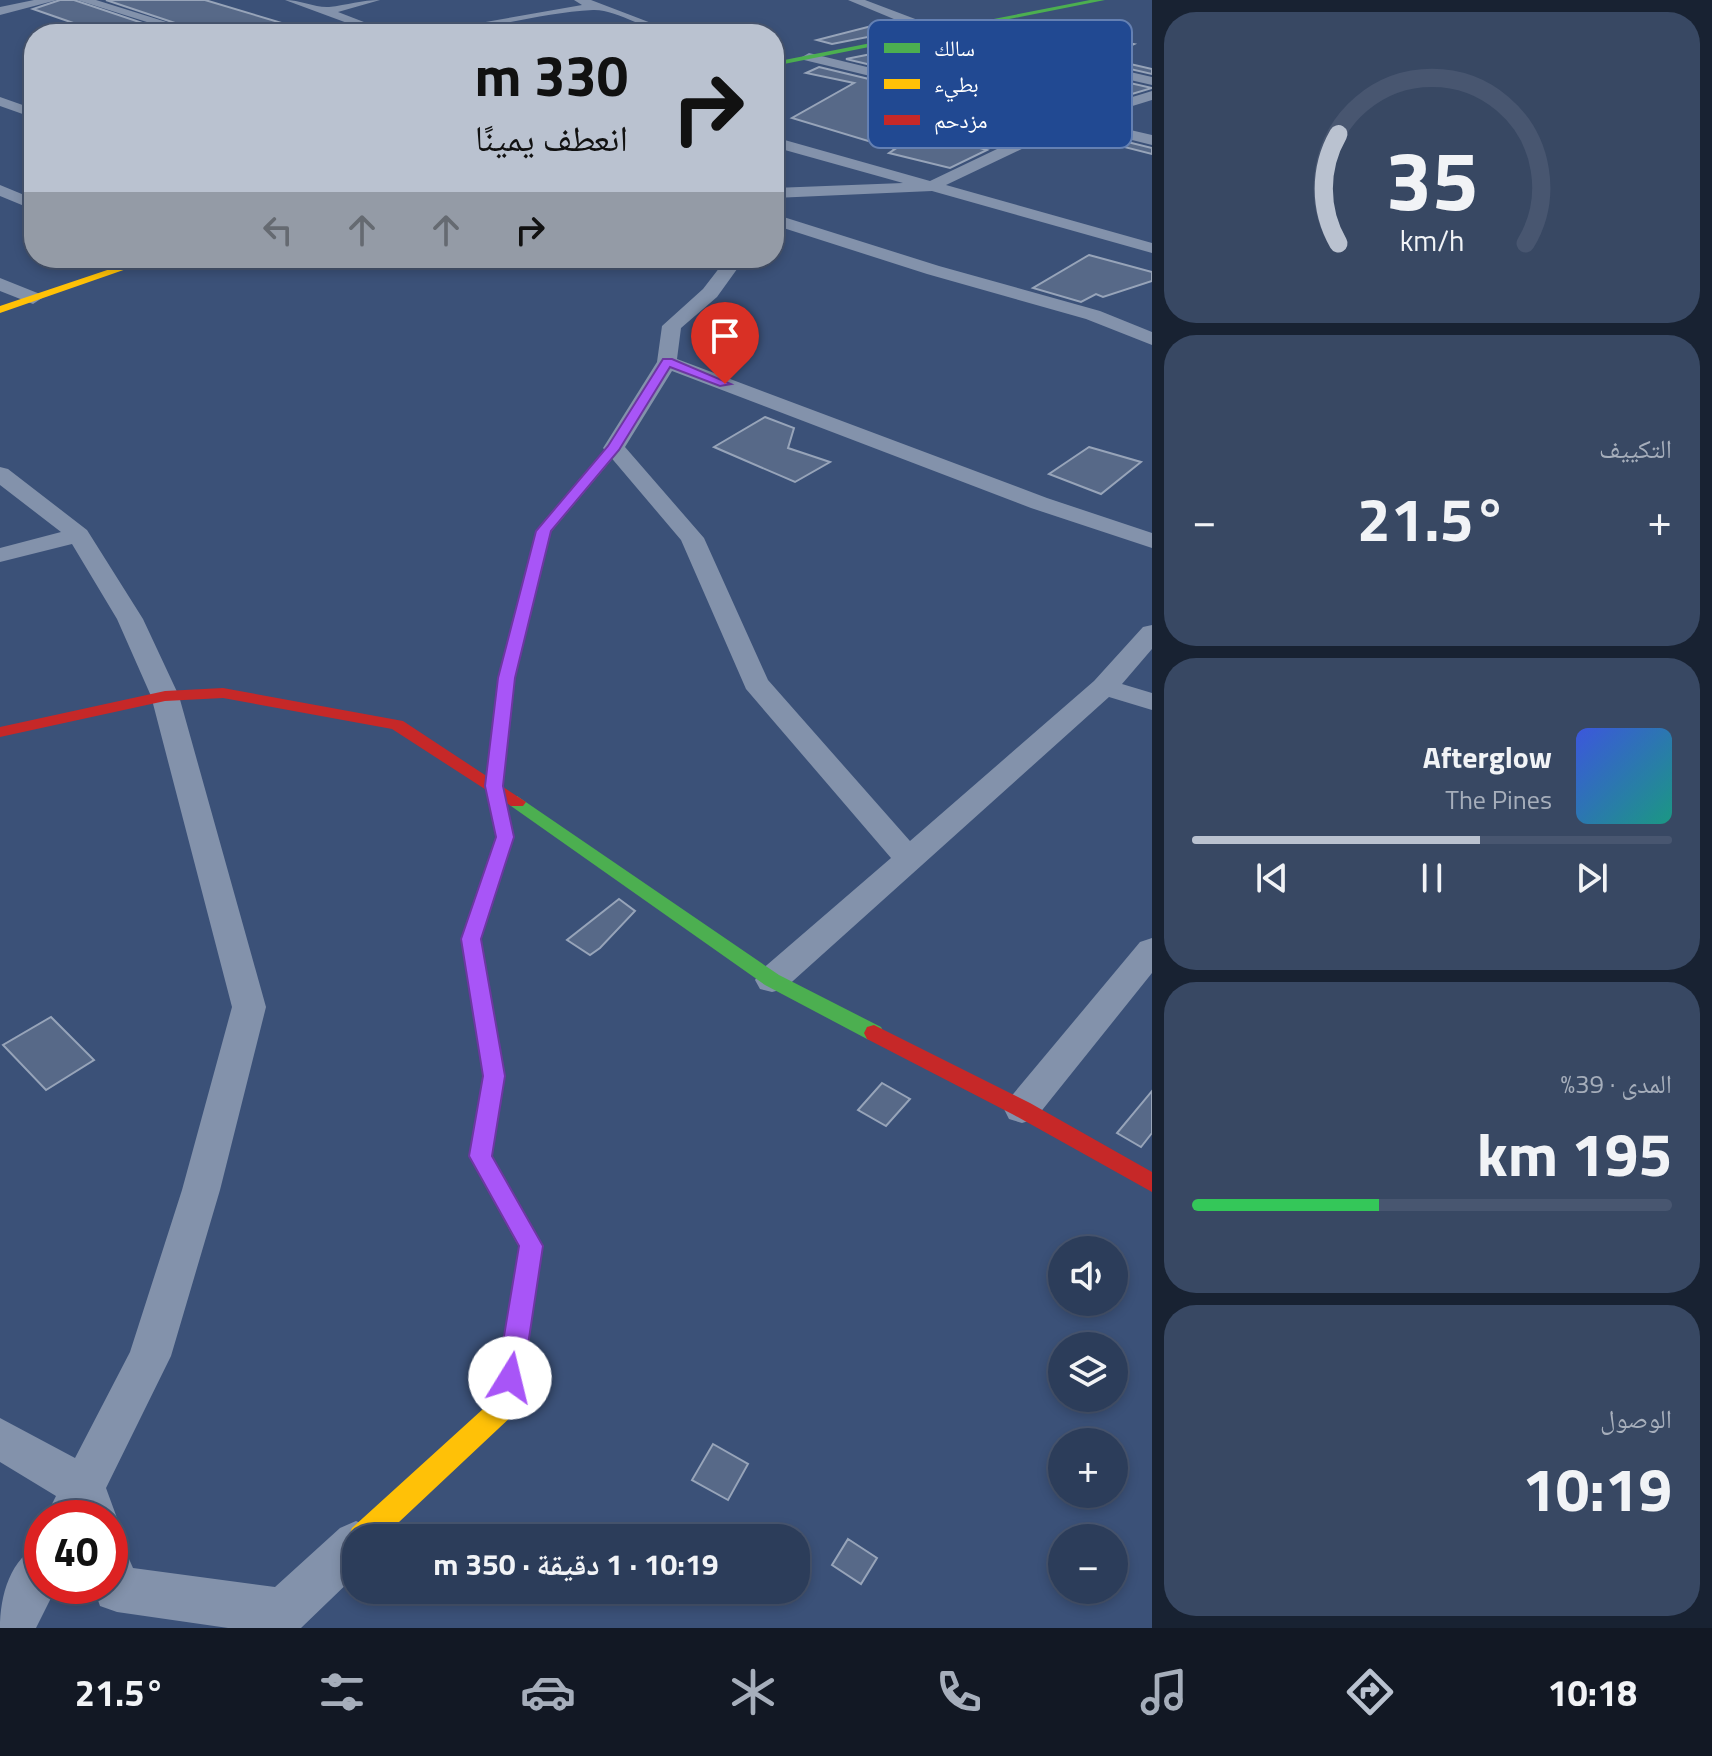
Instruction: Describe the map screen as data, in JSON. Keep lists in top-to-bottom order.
{
  "legend": ["سالك", "بطيء", "مزدحم"],
  "page": {
    "turn": ["330 m", "انعطف يمينًا"],
    "tile": [
      "التكييف",
      ["المدى · 39%", "195 km"],
      ["الوصول", "10:19"]
    ],
    "heat": ["−", "21.5°", "+"],
    "song": ["Afterglow", "The Pines"],
    "map_buttons": ["+", "−"],
    "limit": "40",
    "trip": "10:19 · 1 دقيقة · 350 m",
    "tabs": ["10:18", "21.5°"],
    "gauge": ["35", "km/h"]
  }
}
